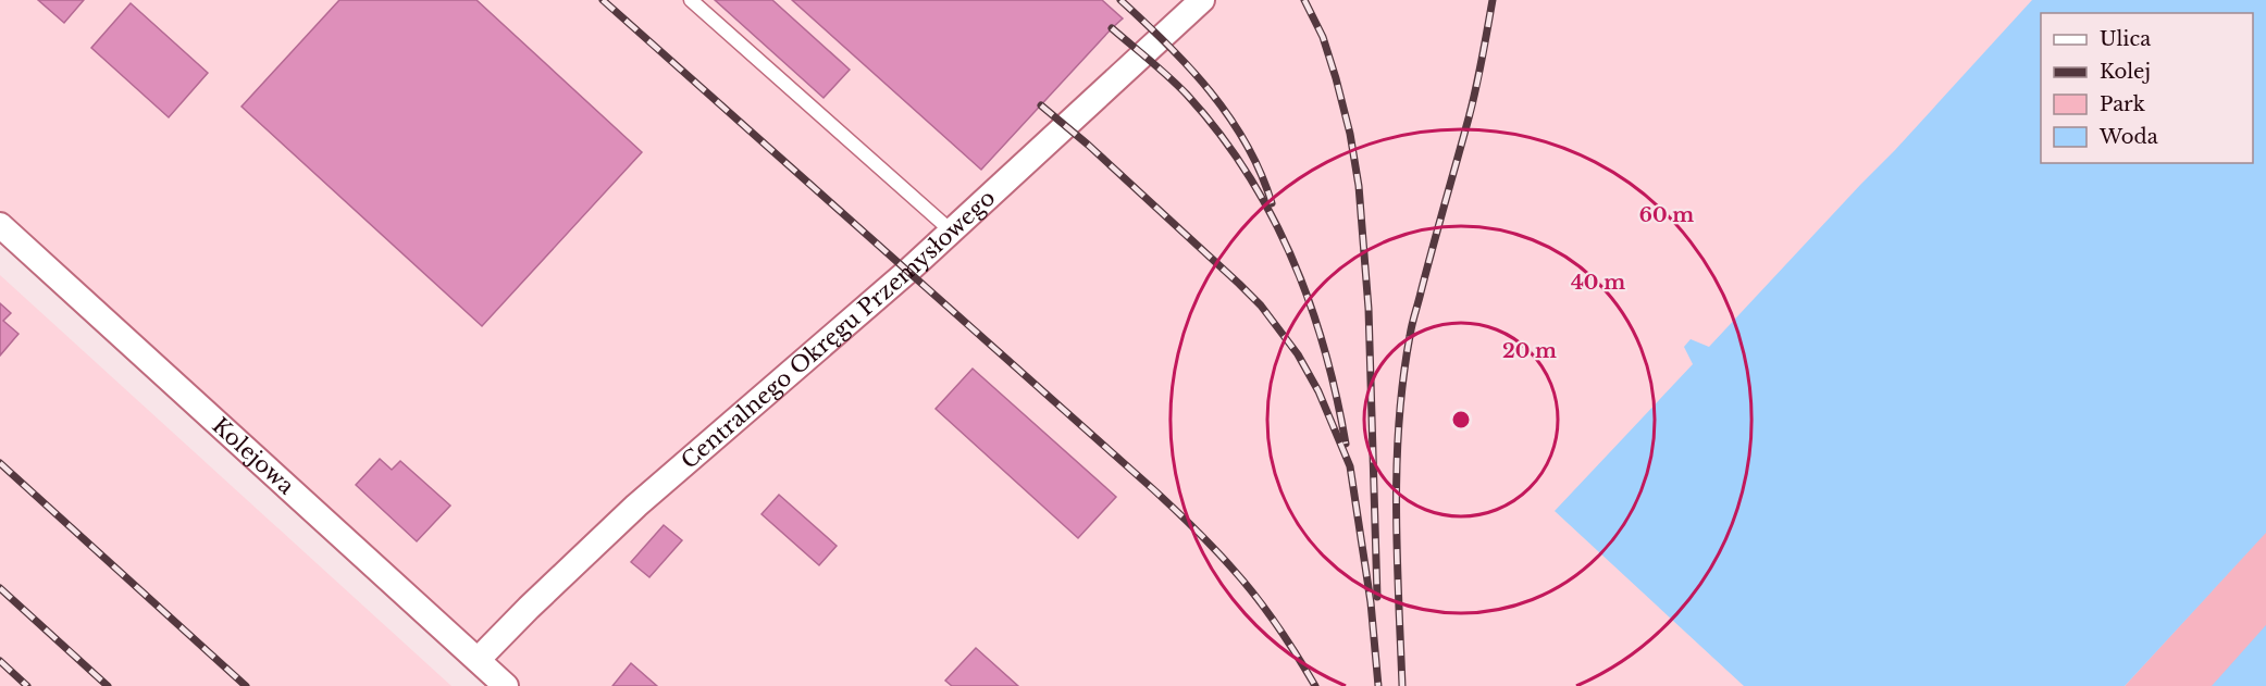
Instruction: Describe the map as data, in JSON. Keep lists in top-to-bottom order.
{
  "streets": {
    "street": ["Centralnego Okręgu Przemysłowego", "Kolejowa"]
  },
  "crossings": [
    ["Centralnego Okręgu Przemysłowego", "Kolejowa"]
  ],
  "legend": [
    "Ulica",
    "Kolej",
    "Park",
    "Woda"
  ],
  "rings": ["60 m", "40 m", "20 m"]
}
